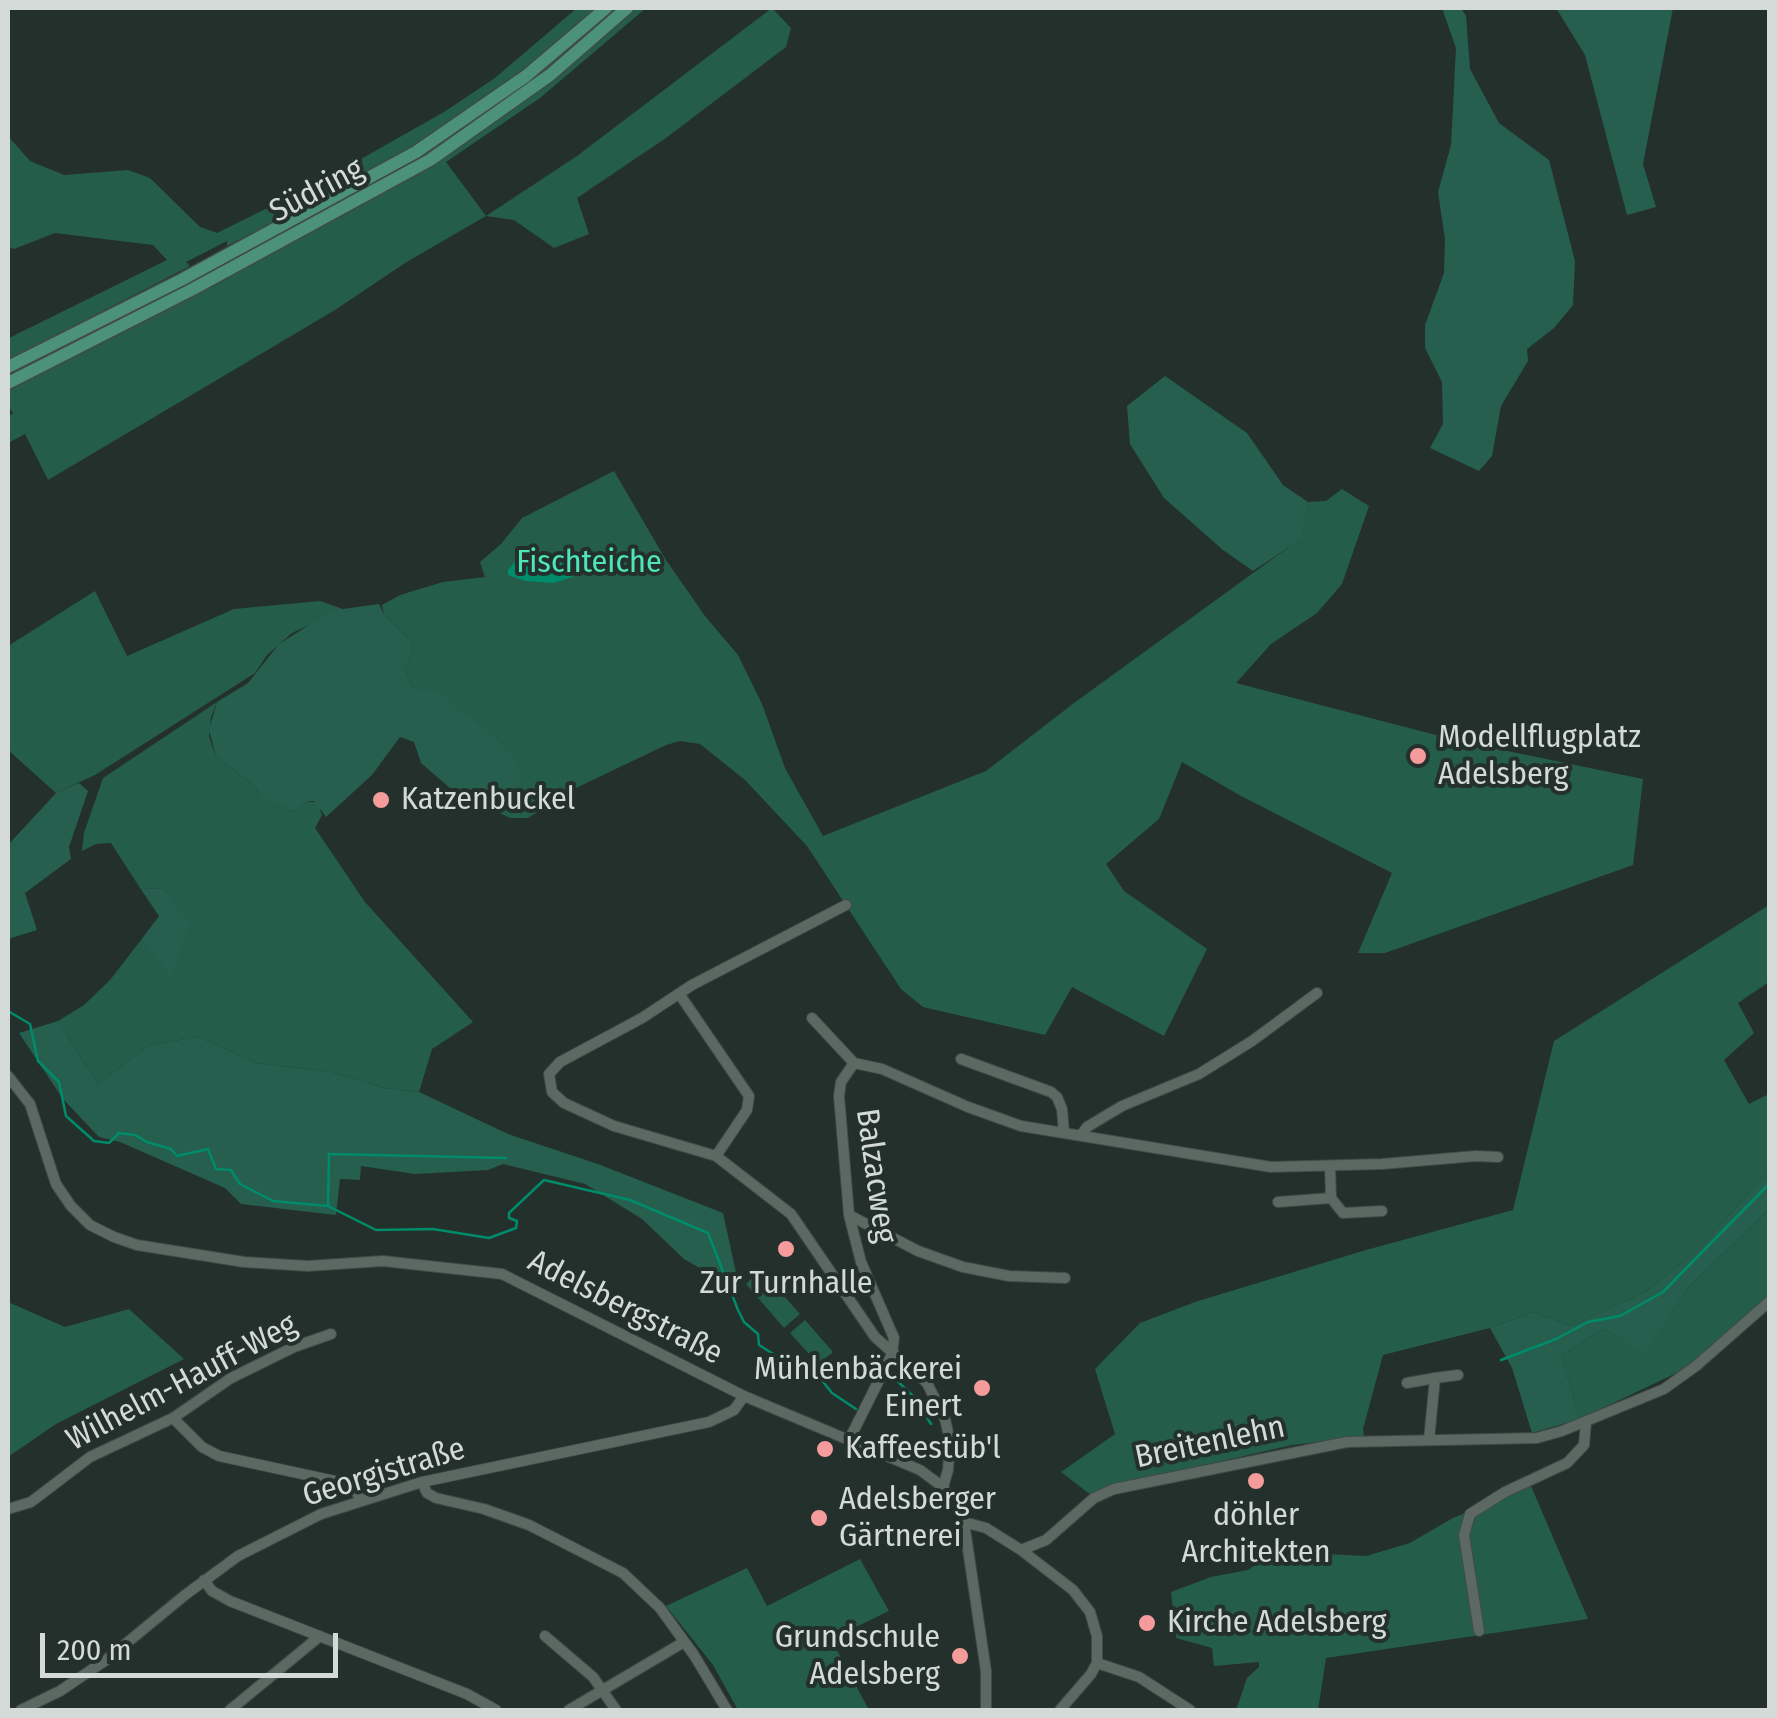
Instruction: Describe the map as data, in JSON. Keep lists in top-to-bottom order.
{
  "streets": {
    "main road": ["Südring"],
    "street": [
      "Balzacweg",
      "Adelsbergstraße",
      "Wilhelm-Hauff-Weg",
      "Breitenlehn",
      "Georgistraße"
    ]
  },
  "crossings": [
    ["Adelsbergstraße", "Georgistraße"]
  ],
  "parks": ["Fischteiche"],
  "places": [
    "Modellflugplatz Adelsberg",
    "Katzenbuckel",
    "Zur Turnhalle",
    "Mühlenbäckerei Einert",
    "Kaffeestüb'l",
    "döhler Architekten",
    "Adelsberger Gärtnerei",
    "Kirche Adelsberg",
    "Grundschule Adelsberg"
  ],
  "scale_bar": "200 m"
}
